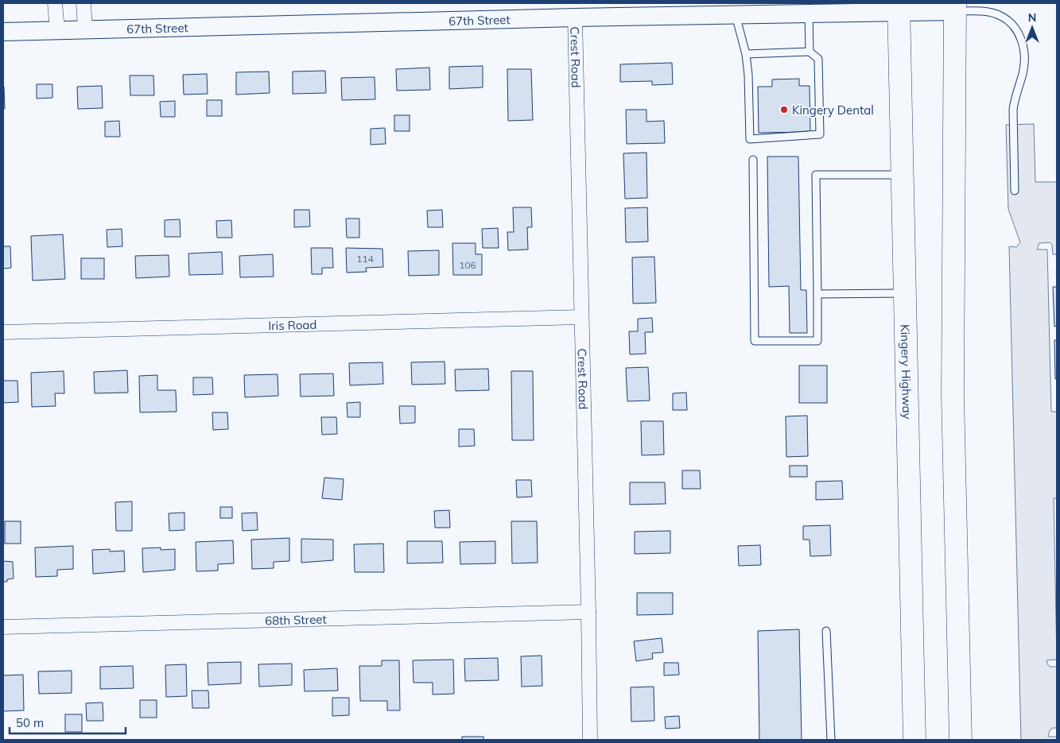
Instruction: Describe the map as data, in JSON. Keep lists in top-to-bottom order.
{
  "streets": {
    "highway": ["Kingery Highway"],
    "street": [
      "67th Street",
      "Crest Road",
      "Iris Road",
      "68th Street"
    ]
  },
  "crossings": [
    ["67th Street", "Crest Road"],
    ["67th Street", "Kingery Highway"],
    ["Crest Road", "Iris Road"],
    ["Crest Road", "68th Street"]
  ],
  "places": ["Kingery Dental"],
  "house_numbers": ["114", "106"],
  "scale_bar": "50 m",
  "north": "top"
}
